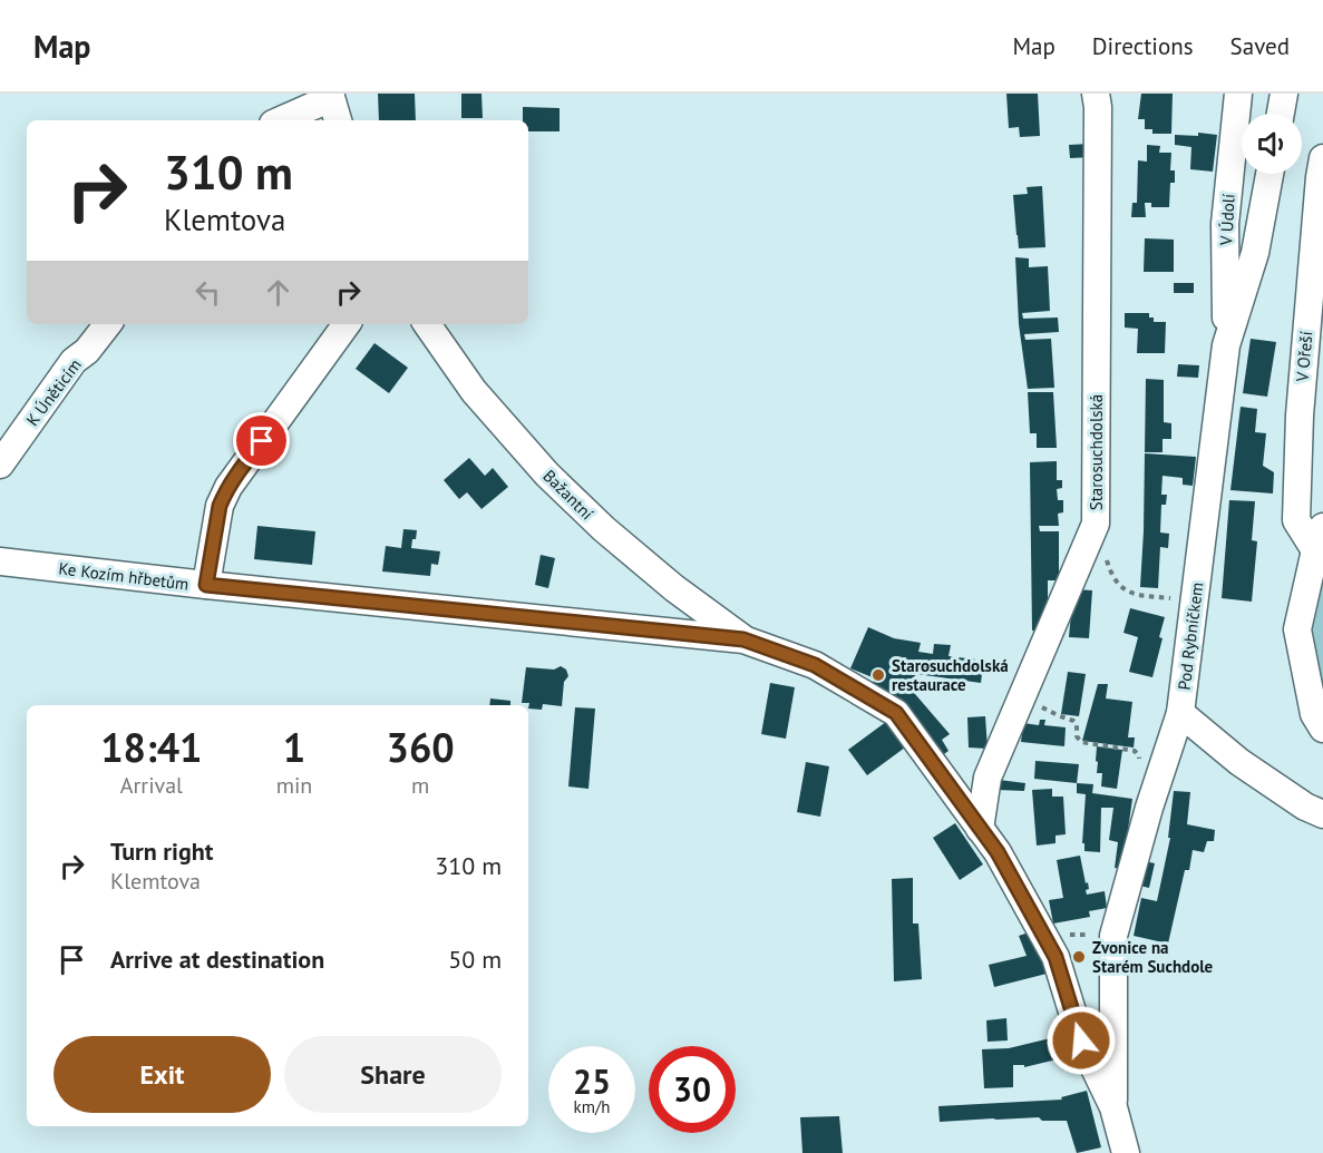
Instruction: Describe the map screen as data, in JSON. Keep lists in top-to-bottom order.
{
  "streets": {
    "street": [
      "V Údolí",
      "V Ořeší",
      "K Úněticím",
      "Starosuchdolská",
      "Bažantní",
      "Ke Kozím hřbetům",
      "Pod Rybníčkem"
    ]
  },
  "crossings": [
    ["V Údolí", "Pod Rybníčkem"],
    ["Starosuchdolská", "Ke Kozím hřbetům"],
    ["Bažantní", "Ke Kozím hřbetům"],
    ["Ke Kozím hřbetům", "Pod Rybníčkem"]
  ],
  "places": ["Starosuchdolská restaurace", "Zvonice na Starém Suchdole"],
  "page": {
    "header": "Map",
    "nav": ["Map", "Directions", "Saved"],
    "turn": ["310 m", "Klemtova"],
    "eta": [
      "18:41",
      "Arrival",
      "1",
      "min",
      "360",
      "m"
    ],
    "list": [
      {
        "name": "Turn right",
        "note": "Klemtova",
        "value": "310 m"
      },
      {
        "name": "Arrive at destination",
        "value": "50 m"
      }
    ],
    "buttons": ["Exit", "Share"],
    "speed": "25 km/h",
    "limit": "30"
  }
}
